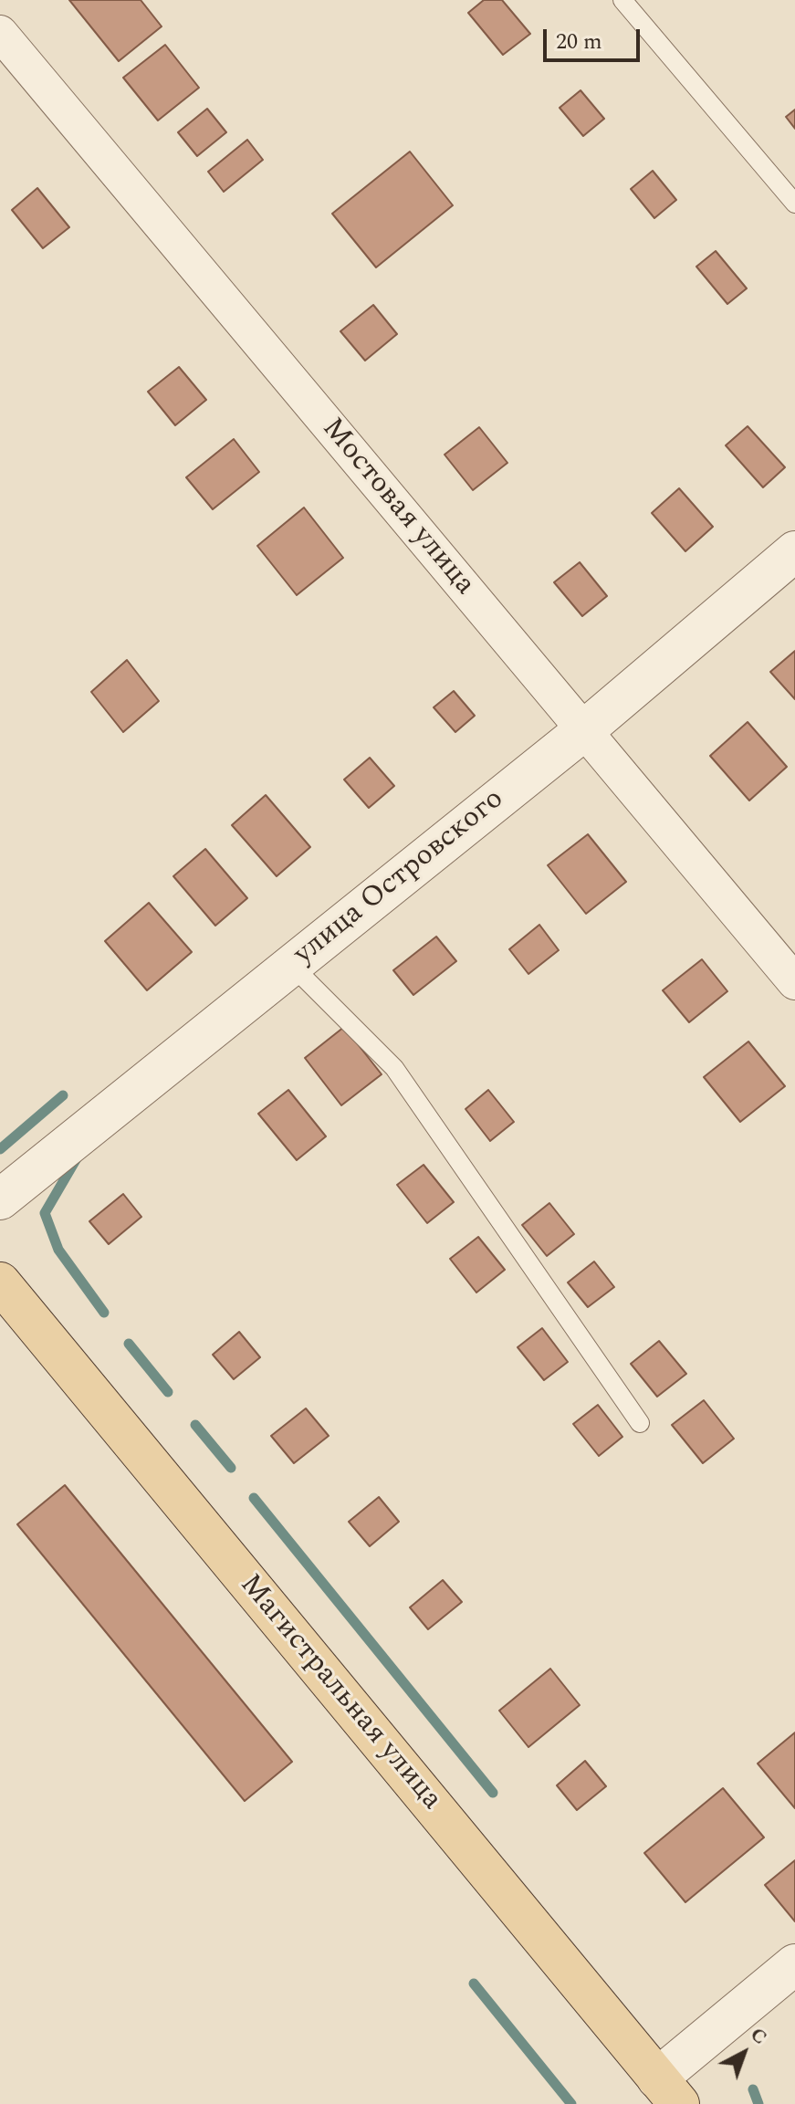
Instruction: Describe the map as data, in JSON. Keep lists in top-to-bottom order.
{
  "streets": {
    "main road": ["Магистральная улица"],
    "street": ["Мостовая улица", "улица Островского"]
  },
  "crossings": [
    ["Мостовая улица", "улица Островского"]
  ],
  "scale_bar": "20 m",
  "north": "top right"
}
